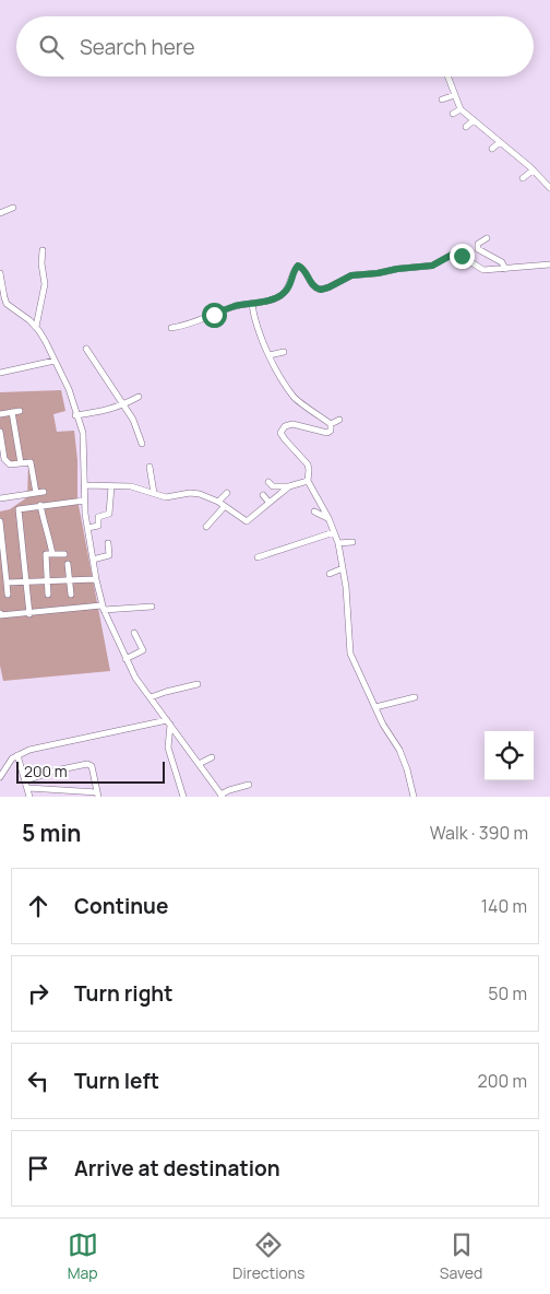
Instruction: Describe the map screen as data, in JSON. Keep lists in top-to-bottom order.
{
  "scale_bar": "200 m",
  "page": {
    "search": "Search here",
    "scale": "200 m",
    "heading": ["5 min", "Walk · 390 m"],
    "list": [
      ["Continue", "140 m"],
      ["Turn right", "50 m"],
      ["Turn left", "200 m"],
      "Arrive at destination"
    ],
    "nav": ["Map", "Directions", "Saved"]
  }
}
